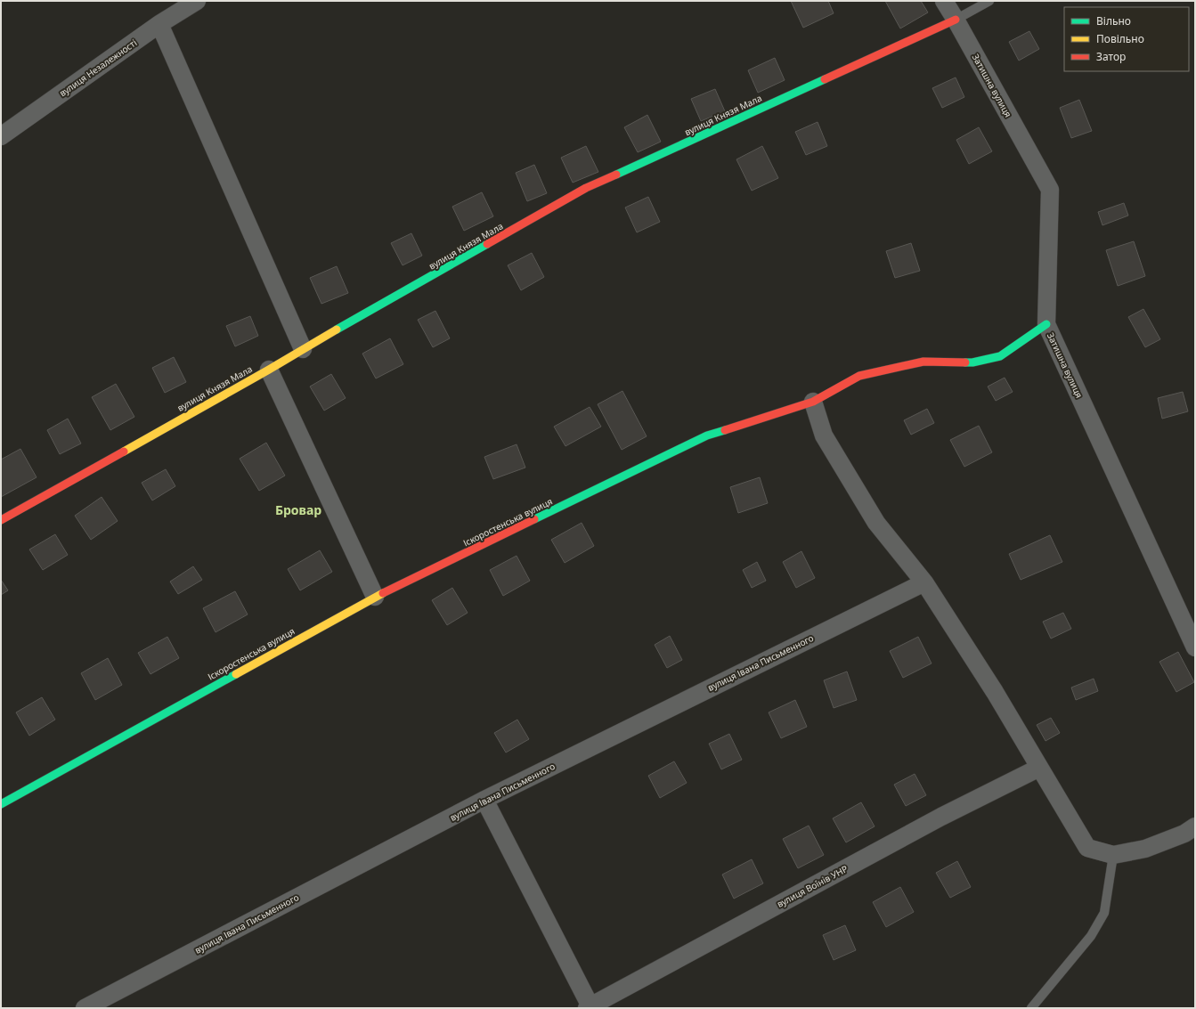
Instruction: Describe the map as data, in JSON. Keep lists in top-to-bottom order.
{
  "streets": {
    "street": [
      "вулиця Незалежності",
      "Затишна вулиця",
      "вулиця Князя Мала",
      "Іскоростенська вулиця",
      "вулиця Івана Письменного",
      "вулиця Воїнів УНР"
    ]
  },
  "crossings": [
    ["Затишна вулиця", "вулиця Князя Мала"],
    ["Затишна вулиця", "Іскоростенська вулиця"]
  ],
  "districts": ["Бровар"],
  "legend": ["Вільно", "Повільно", "Затор"]
}
